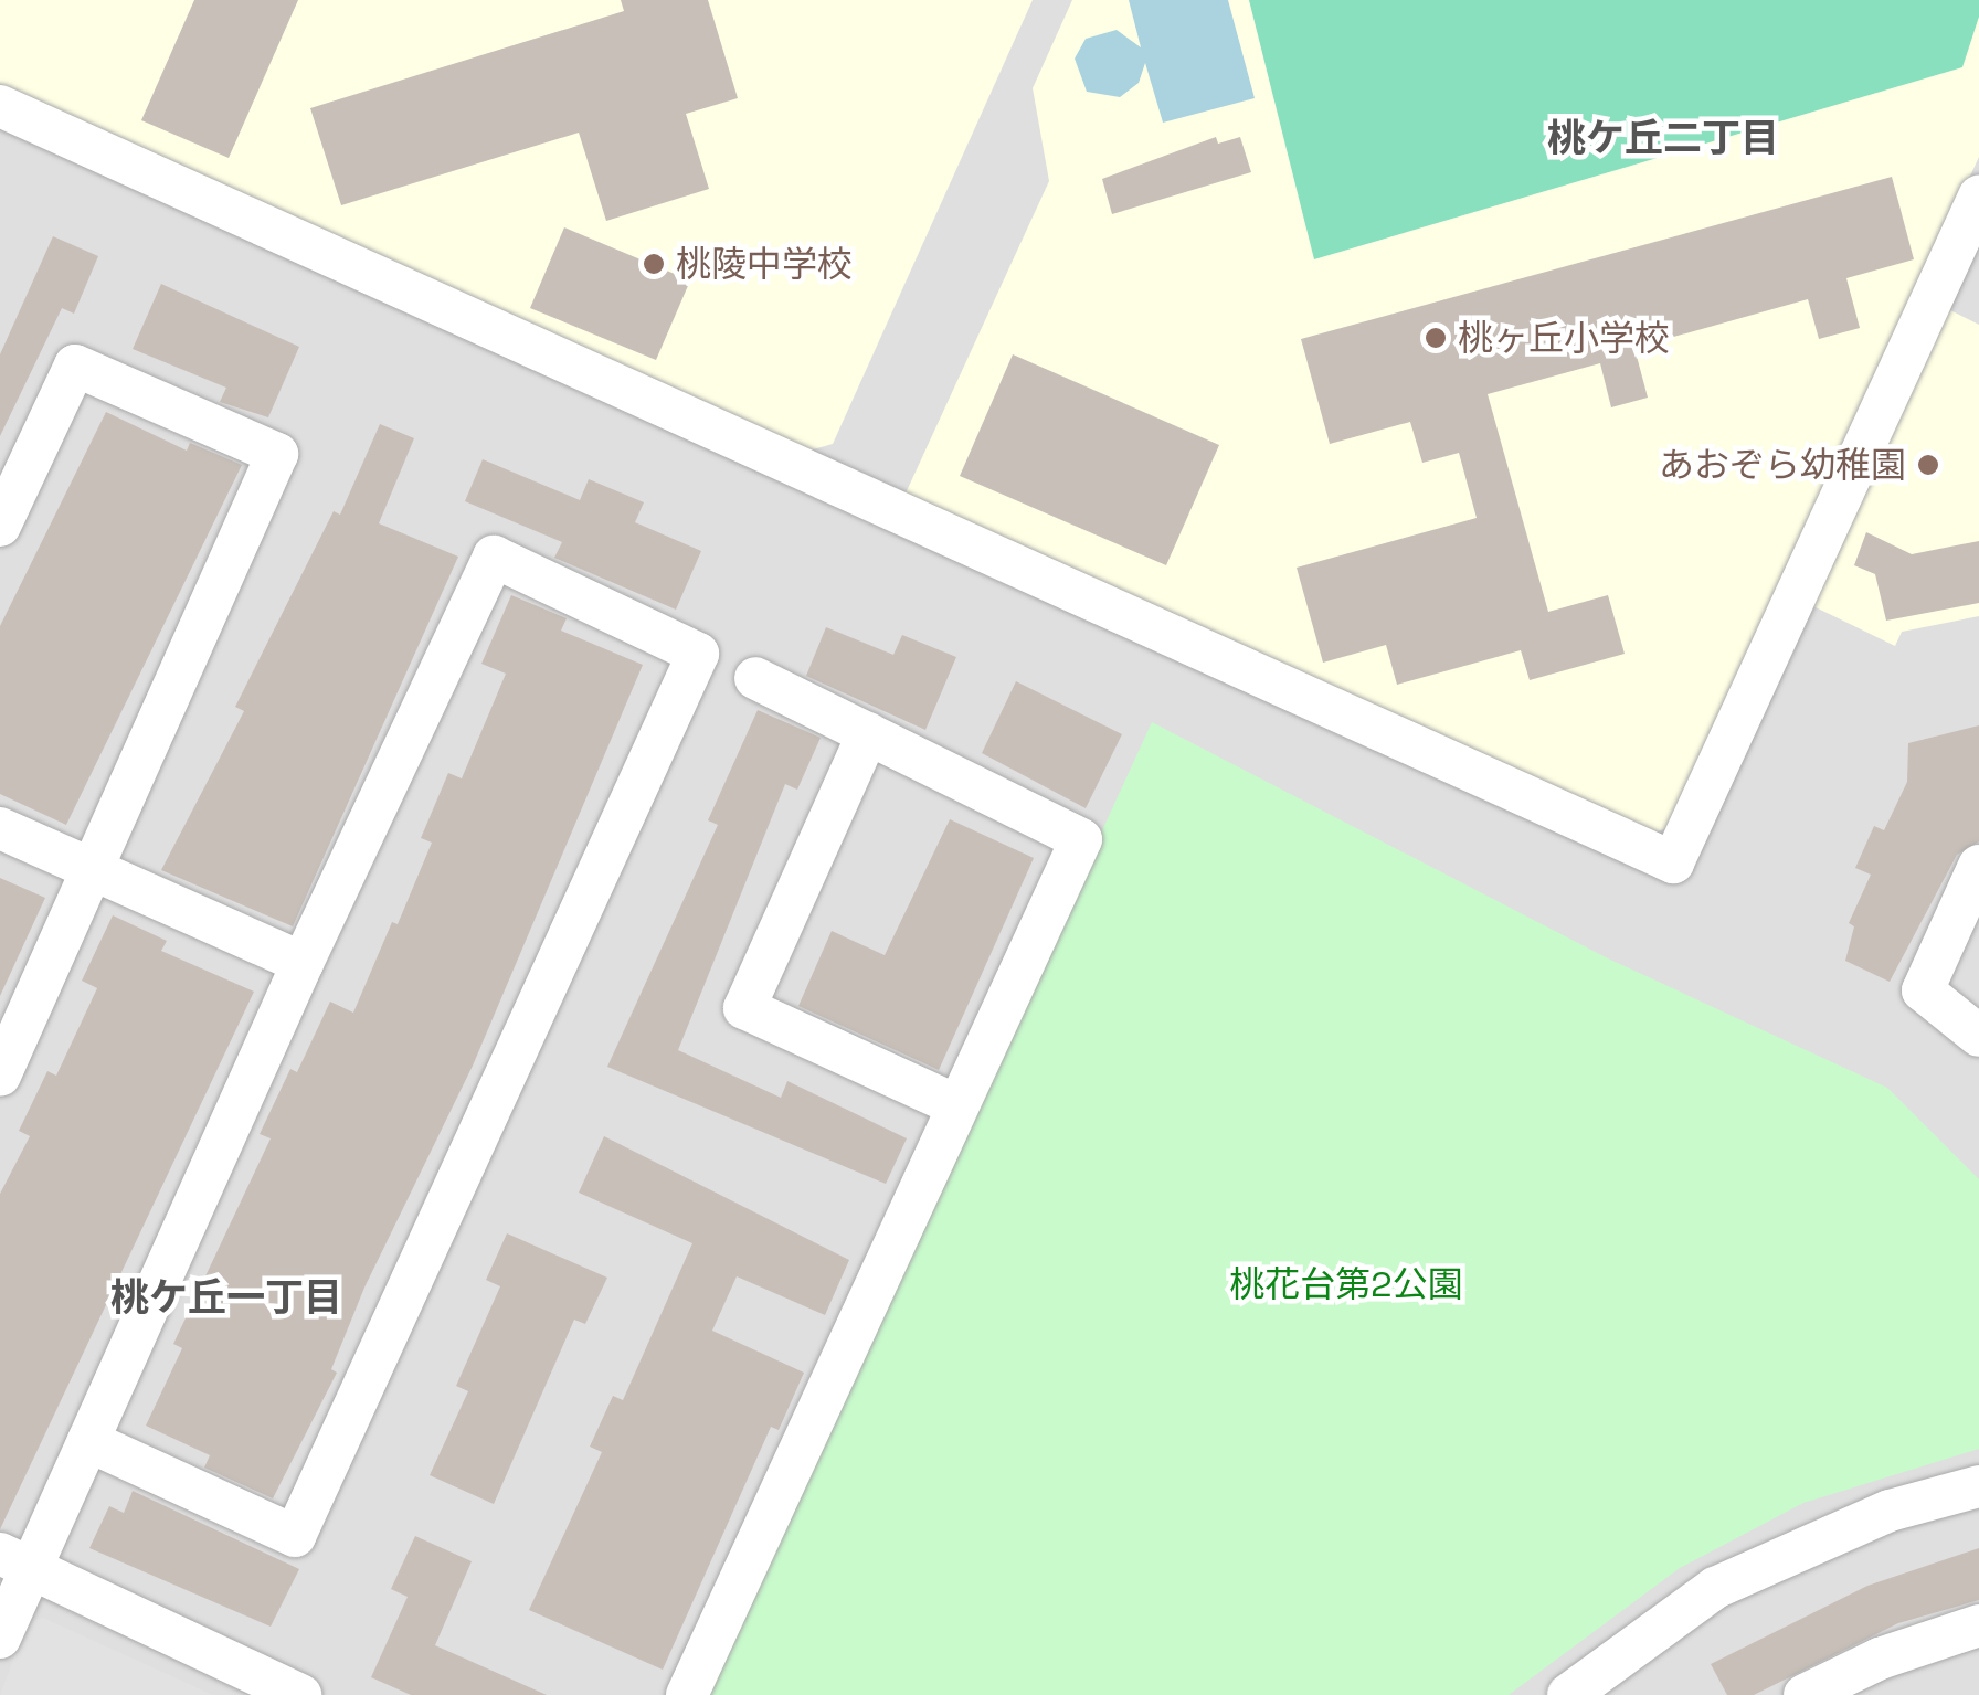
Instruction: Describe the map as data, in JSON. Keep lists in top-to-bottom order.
{
  "districts": ["桃ケ丘二丁目", "桃ケ丘一丁目"],
  "parks": ["桃花台第2公園"],
  "places": ["桃陵中学校", "桃ヶ丘小学校", "あおぞら幼稚園"]
}
